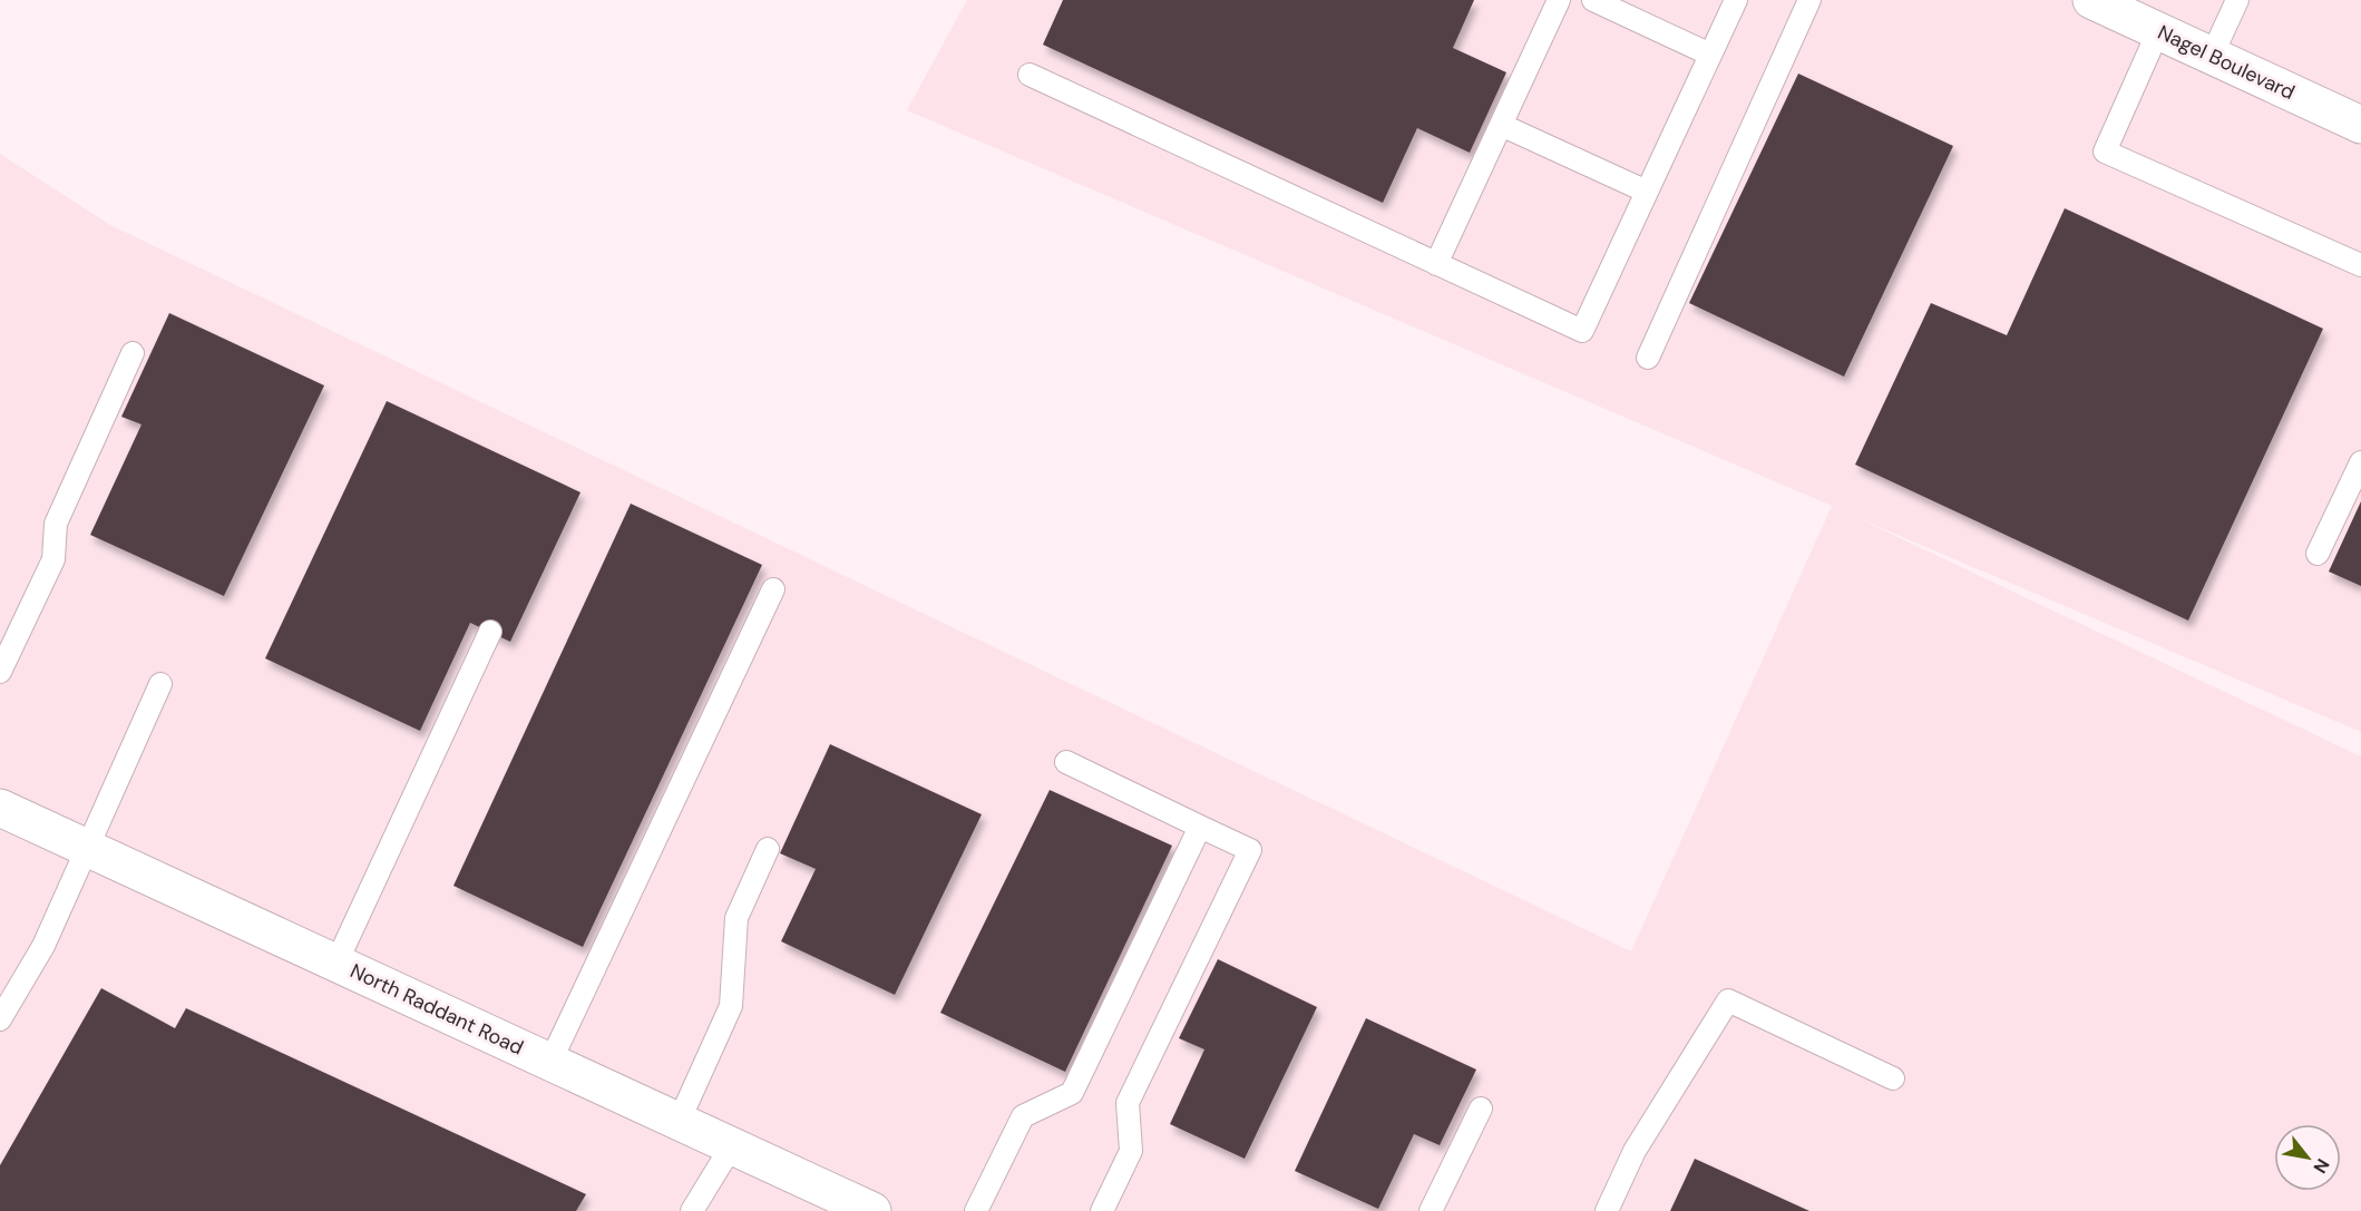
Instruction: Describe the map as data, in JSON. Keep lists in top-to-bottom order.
{
  "streets": {
    "street": ["Nagel Boulevard", "North Raddant Road"]
  },
  "north": "bottom right"
}
